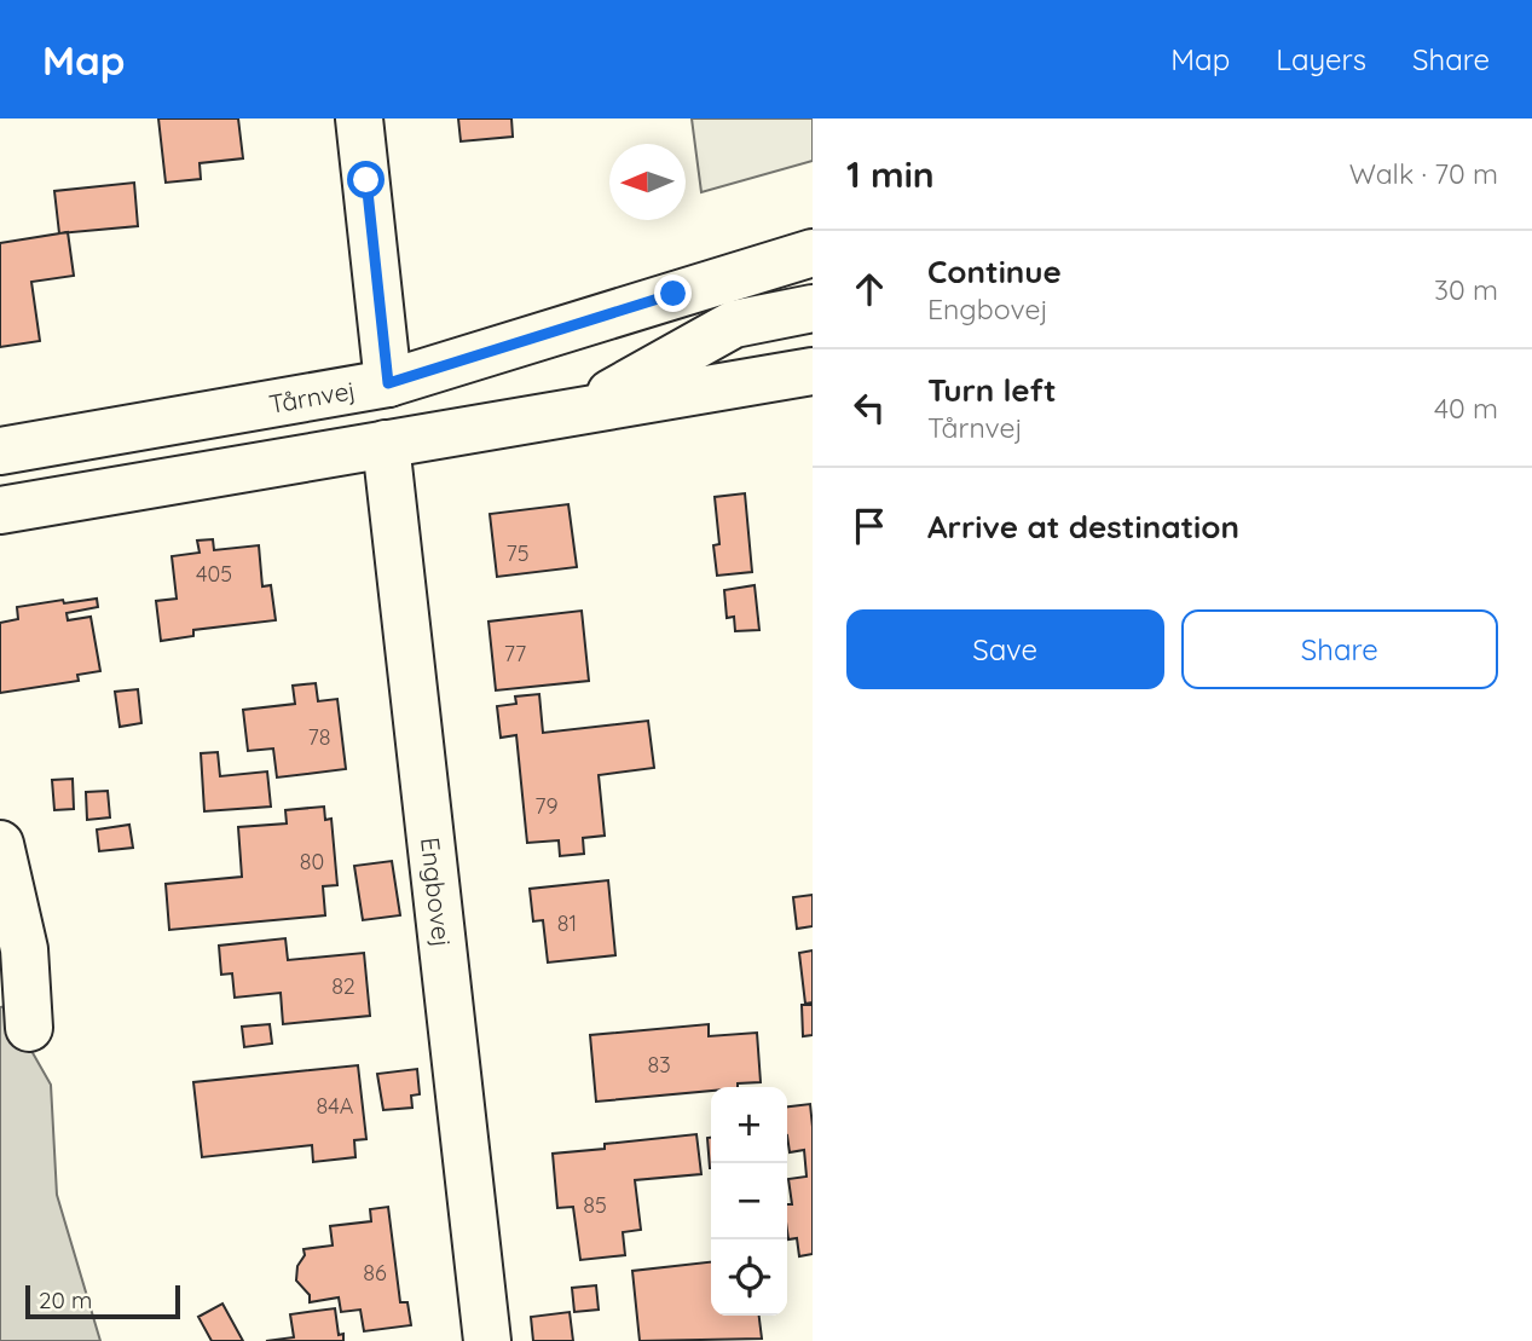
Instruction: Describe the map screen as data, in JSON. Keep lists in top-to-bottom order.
{
  "streets": {
    "street": ["Tårnvej", "Engbovej"]
  },
  "house_numbers": [
    "75",
    "405",
    "77",
    "78",
    "79",
    "80",
    "81",
    "82",
    "83",
    "84A",
    "85",
    "86"
  ],
  "scale_bar": "20 m",
  "north": "left",
  "page": {
    "header": "Map",
    "nav": ["Map", "Layers", "Share"],
    "heading": ["1 min", "Walk · 70 m"],
    "list": [
      ["Continue", "Engbovej", "30 m"],
      ["Turn left", "Tårnvej", "40 m"],
      "Arrive at destination"
    ],
    "buttons": ["Save", "Share"],
    "map_buttons": ["+", "−"],
    "scale": "20 m"
  }
}
